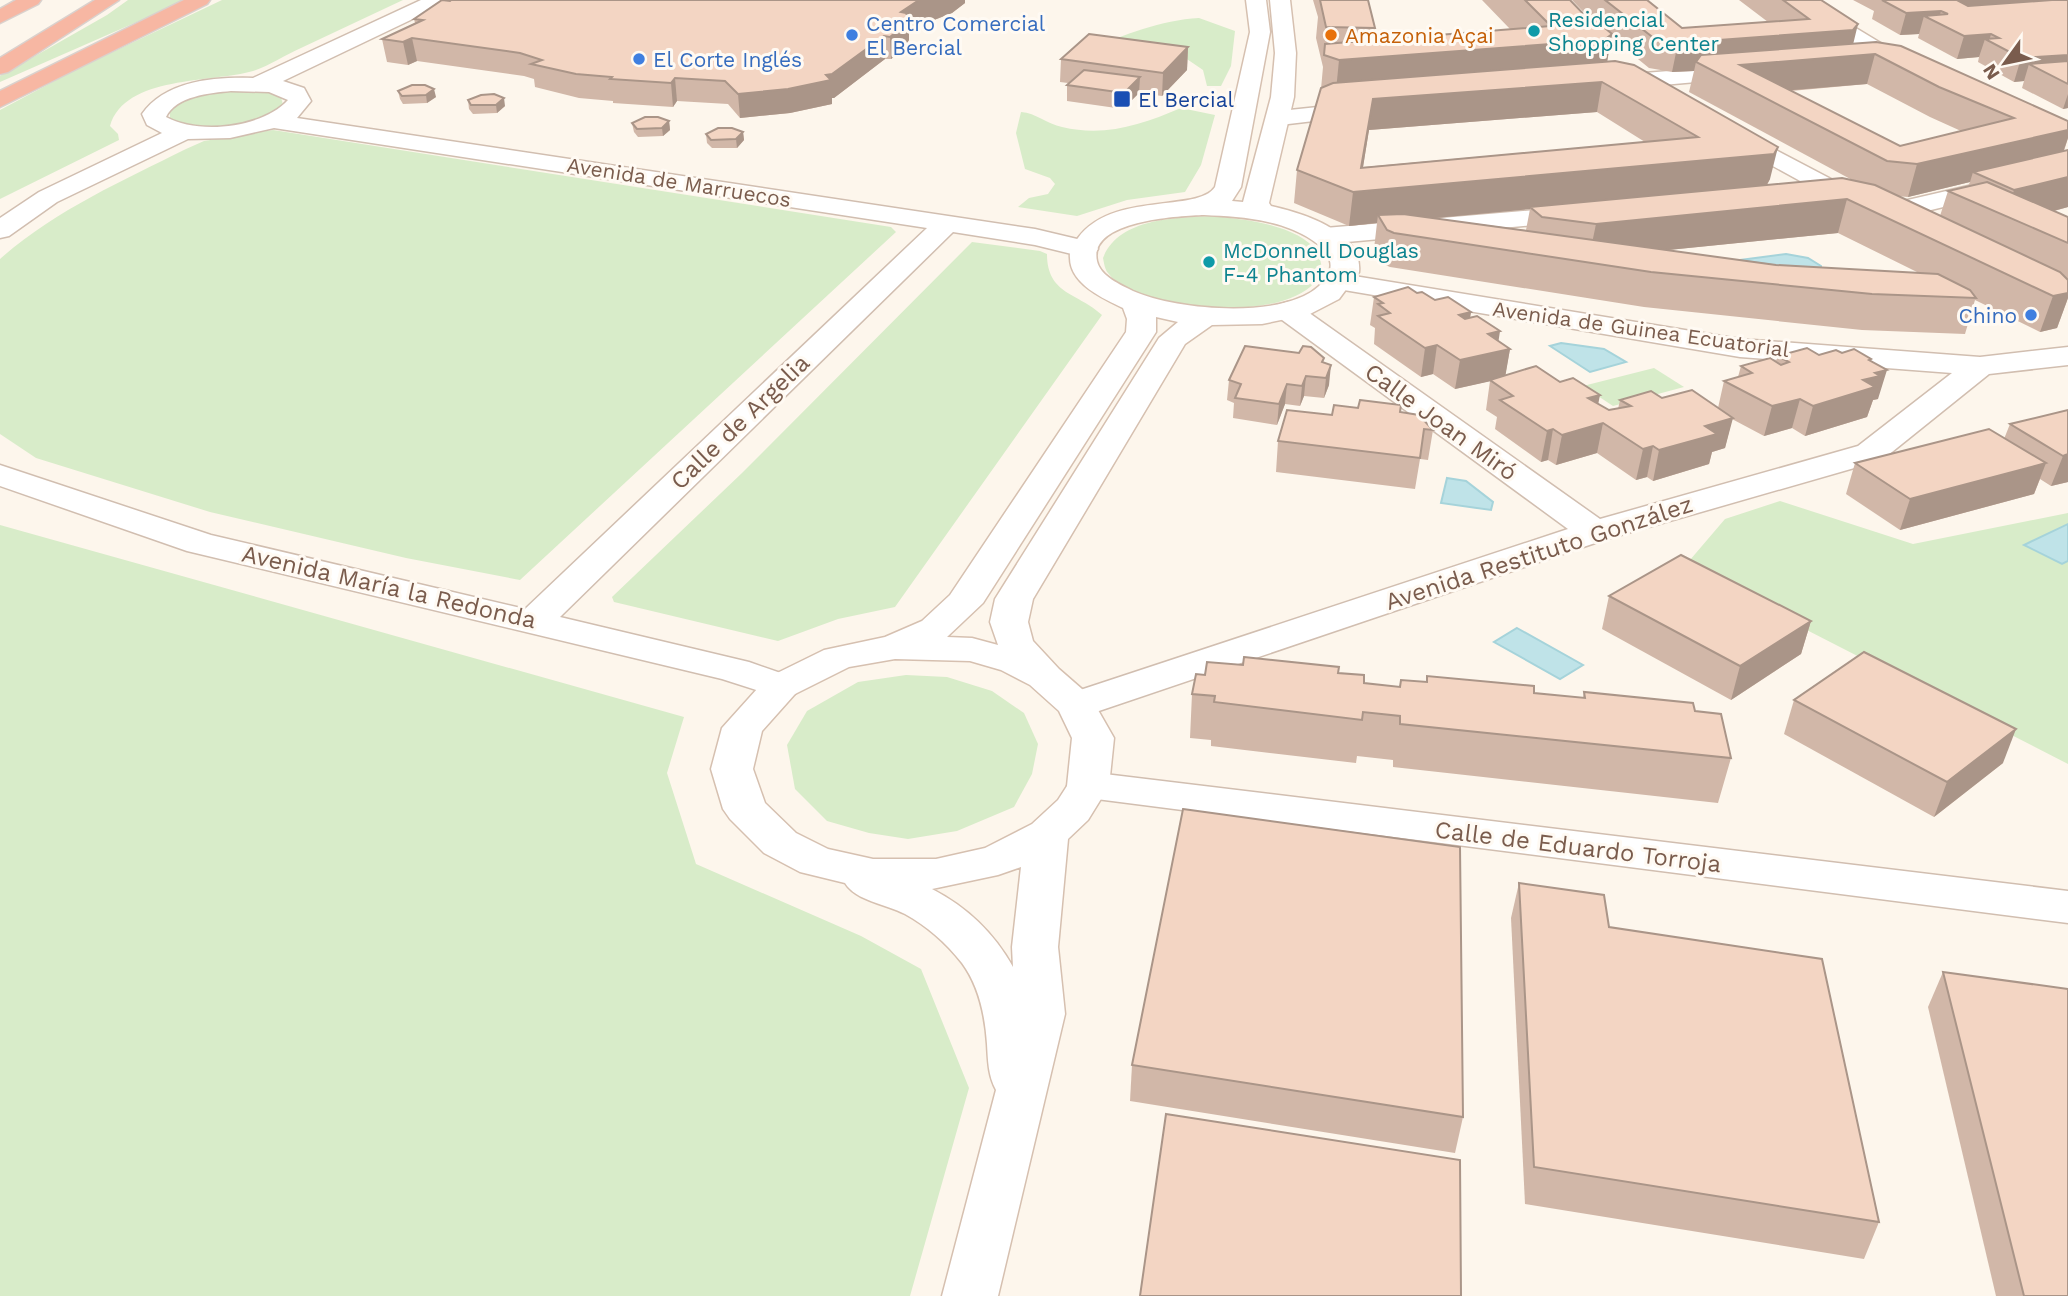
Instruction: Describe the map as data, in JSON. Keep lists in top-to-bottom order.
{
  "streets": {
    "street": [
      "Avenida de Marruecos",
      "Avenida de Guinea Ecuatorial",
      "Calle de Argelia",
      "Calle Joan Miró",
      "Avenida Restituto González",
      "Avenida María la Redonda",
      "Calle de Eduardo Torroja"
    ]
  },
  "crossings": [
    ["Avenida de Marruecos", "Calle de Argelia"],
    ["Avenida de Guinea Ecuatorial", "Avenida Restituto González"],
    ["Calle de Argelia", "Avenida María la Redonda"],
    ["Calle Joan Miró", "Avenida Restituto González"]
  ],
  "places": {
    "other": [
      "Residencial Shopping Center",
      "Centro Comercial El Bercial",
      "Amazonia Açai",
      "El Corte Inglés",
      "McDonnell Douglas F-4 Phantom",
      "Chino"
    ],
    "transit": ["El Bercial"]
  },
  "north": "bottom left"
}
